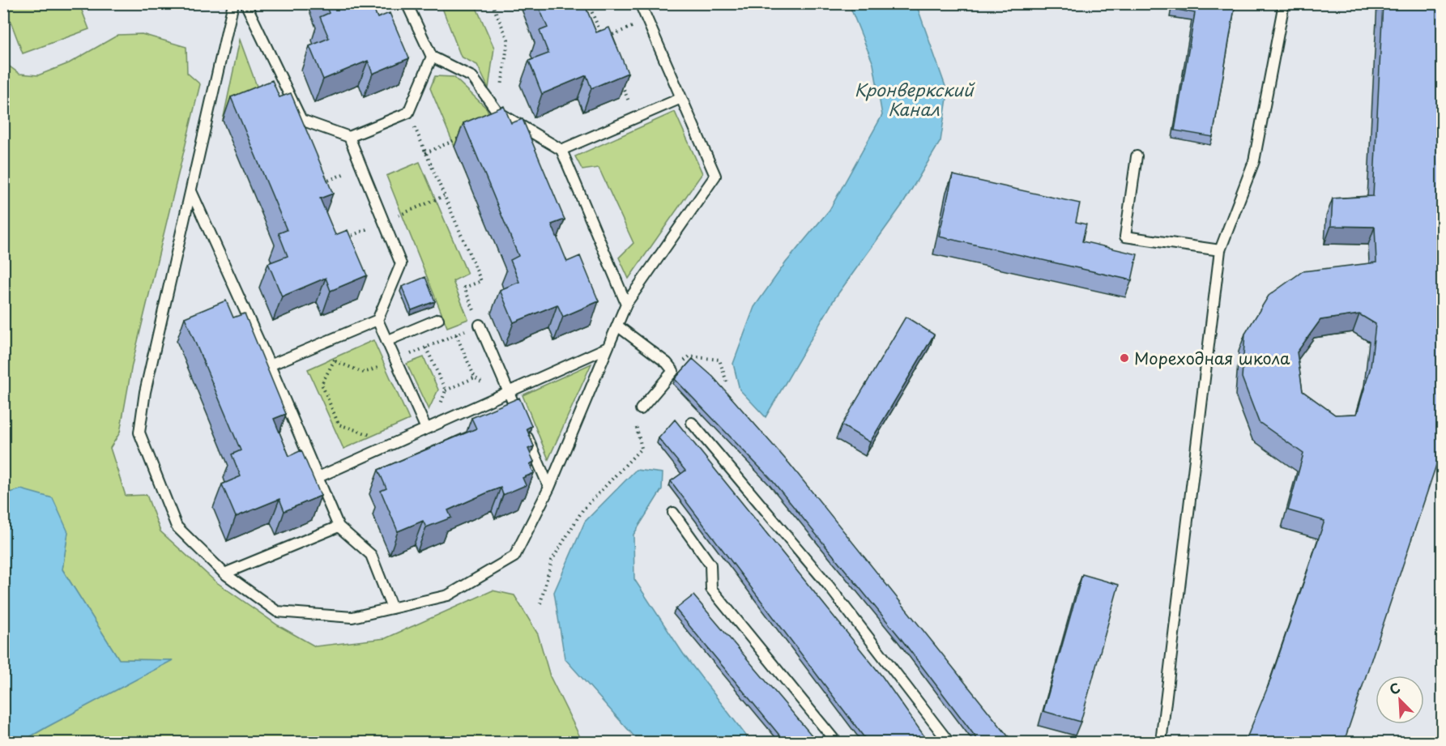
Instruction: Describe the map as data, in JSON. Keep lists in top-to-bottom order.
{
  "water": ["Кронверкский Канал"],
  "places": ["Мореходная школа"],
  "north": "top left"
}
